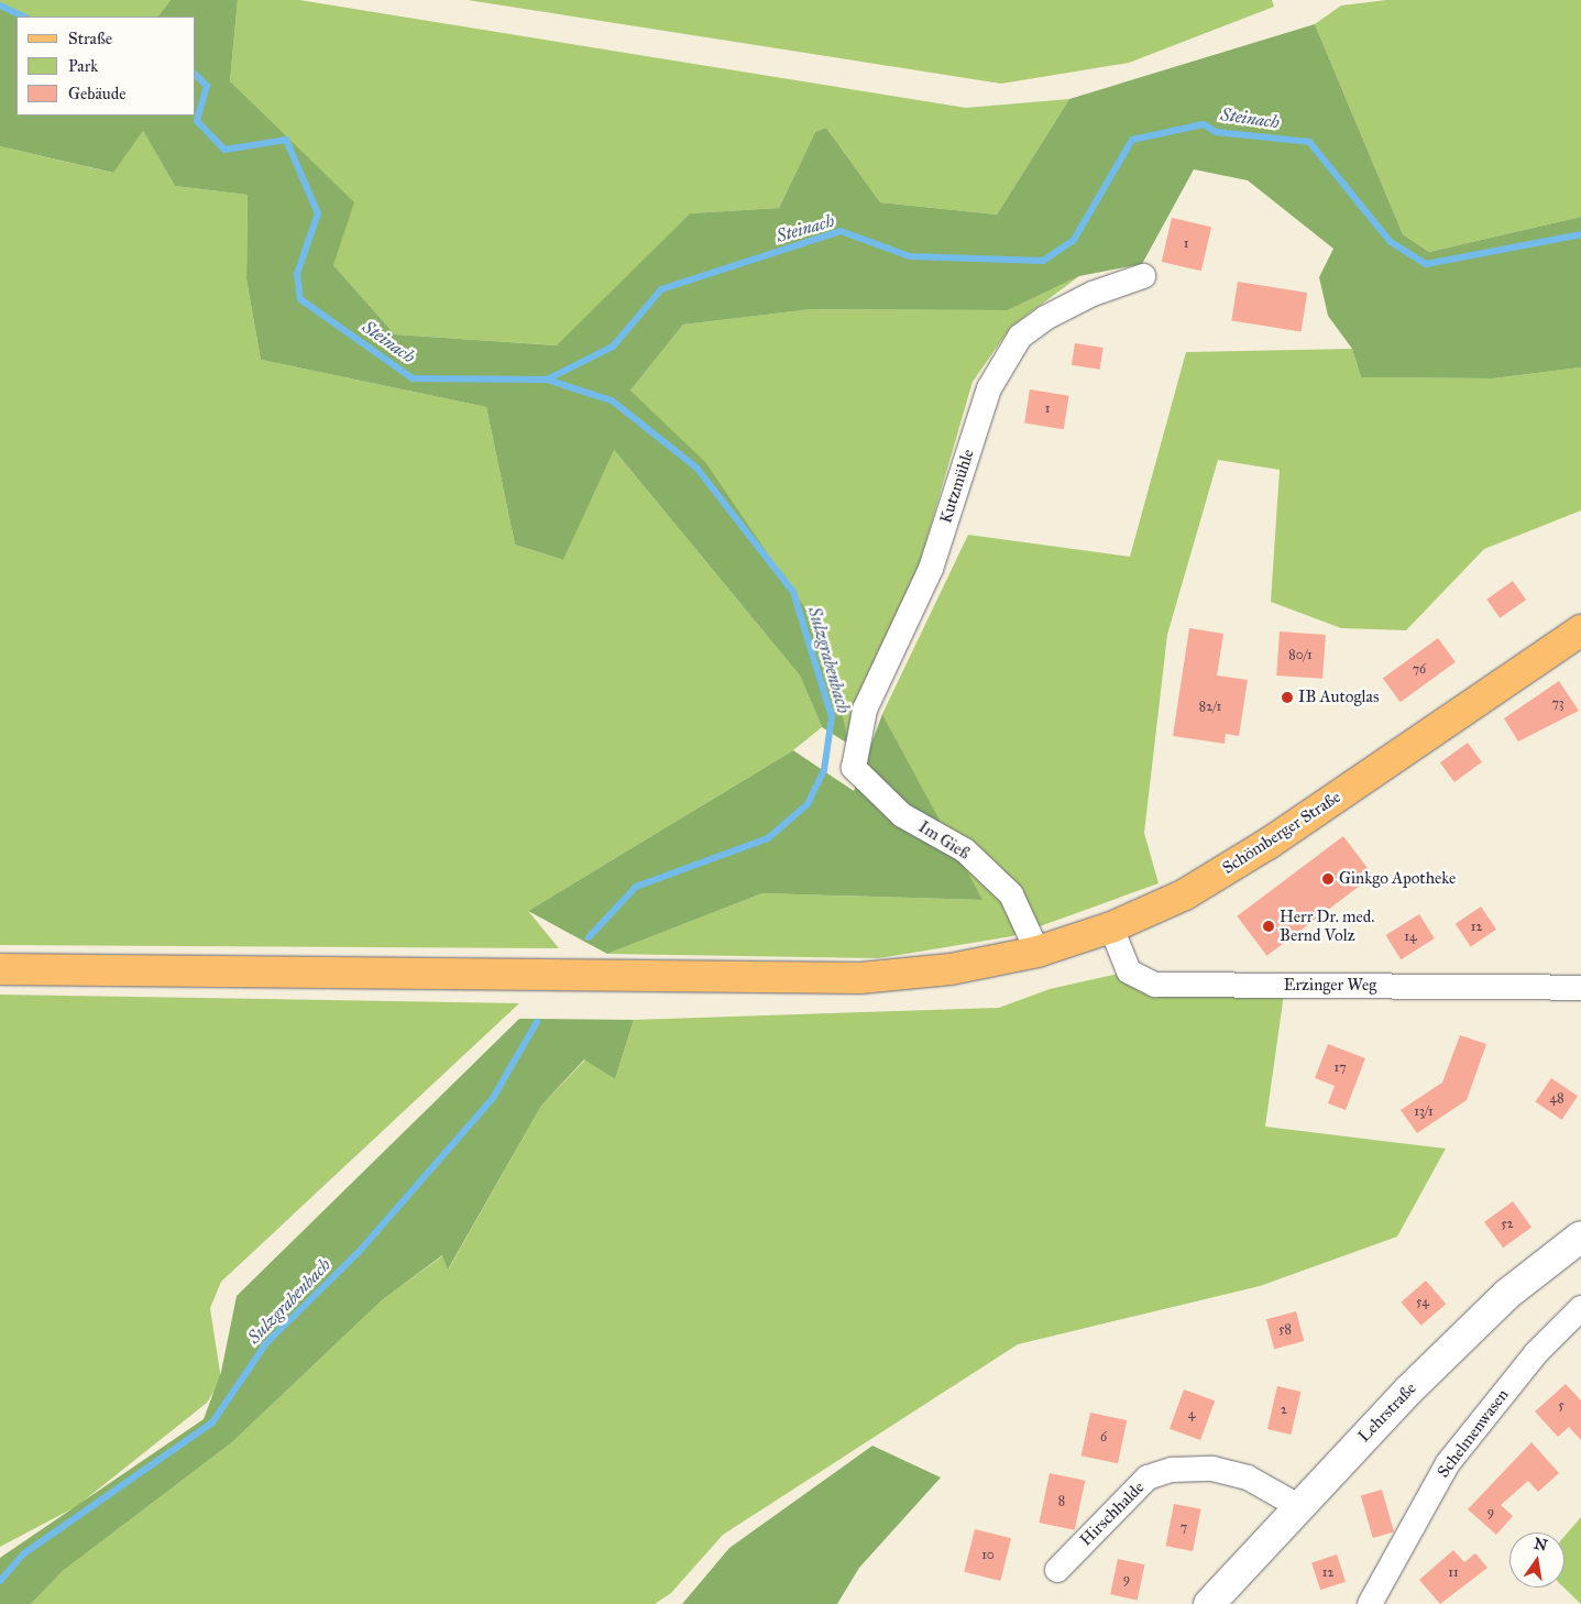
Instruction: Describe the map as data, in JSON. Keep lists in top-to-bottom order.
{
  "streets": {
    "main road": ["Schömberger Straße"],
    "street": [
      "Kutzmühle",
      "Im Gieß",
      "Erzinger Weg",
      "Lehrstraße",
      "Schelmenwasen",
      "Hirschhalde"
    ]
  },
  "crossings": [
    ["Kutzmühle", "Im Gieß"],
    ["Schömberger Straße", "Im Gieß"],
    ["Schömberger Straße", "Erzinger Weg"],
    ["Lehrstraße", "Hirschhalde"]
  ],
  "water": ["Steinach", "Sulzgrabenbach"],
  "places": ["IB Autoglas", "Ginkgo Apotheke", "Herr Dr. med. Bernd Volz"],
  "house_numbers": [
    "1",
    "1",
    "80/1",
    "76",
    "73",
    "82/1",
    "12",
    "14",
    "17",
    "48",
    "13/1",
    "52",
    "54",
    "58",
    "5",
    "2",
    "4",
    "6",
    "8",
    "9",
    "7",
    "10",
    "12",
    "11",
    "9"
  ],
  "legend": ["Straße", "Park", "Gebäude"],
  "north": "top"
}
